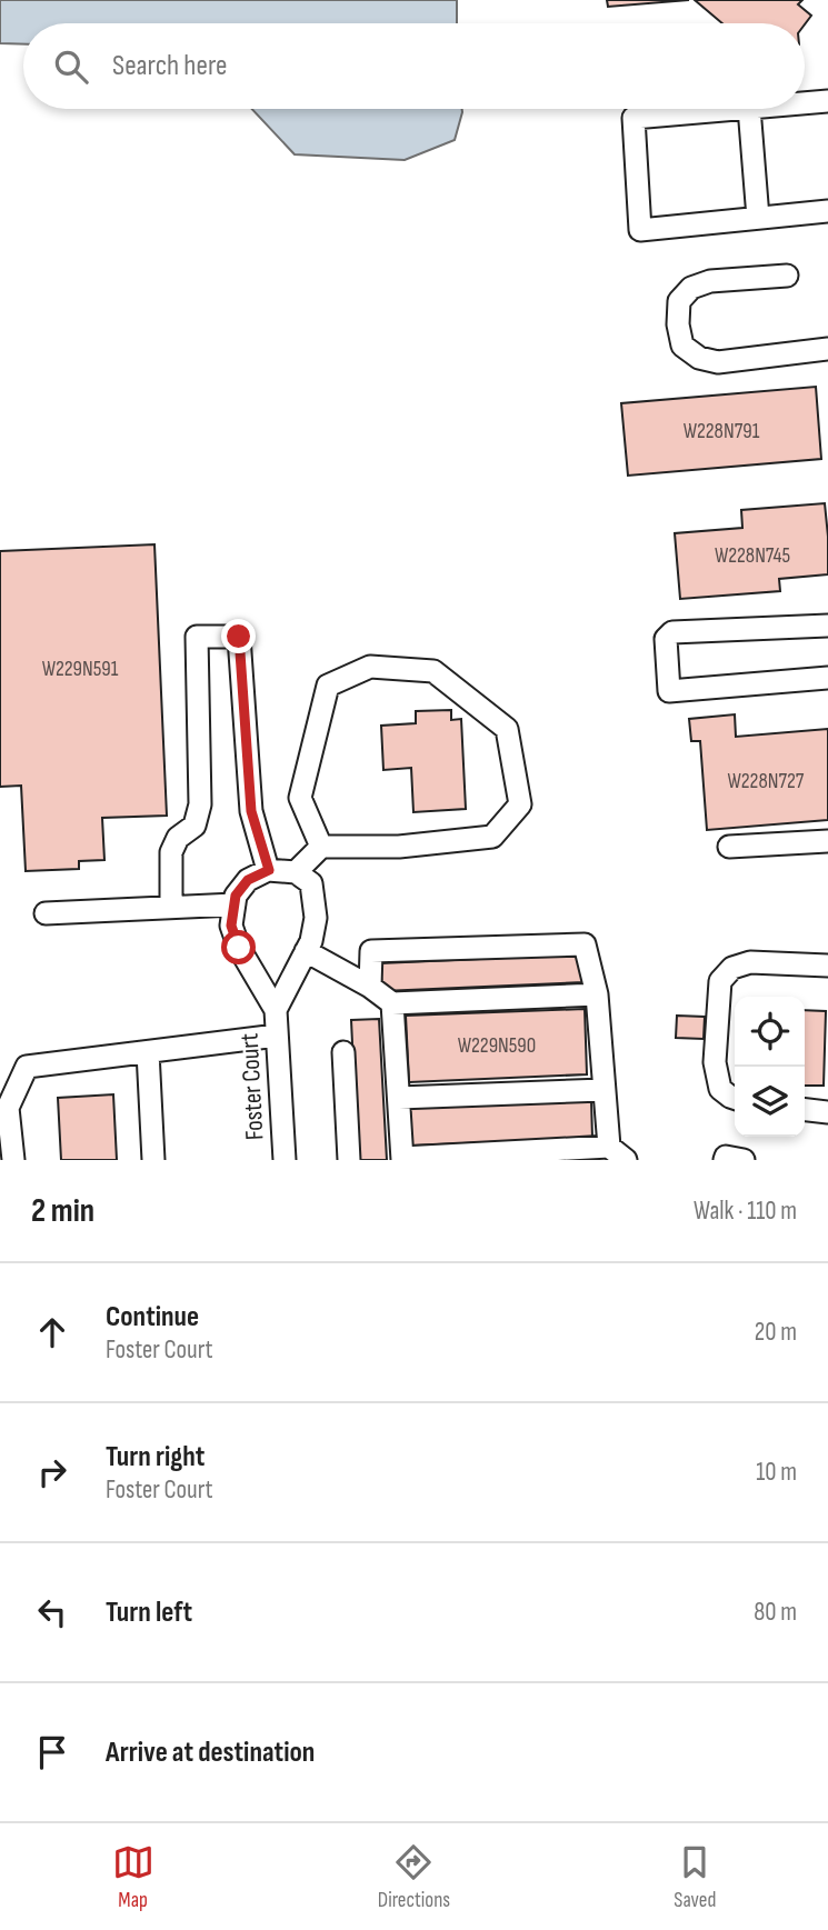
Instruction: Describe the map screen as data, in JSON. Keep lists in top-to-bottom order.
{
  "streets": {
    "street": ["Foster Court"]
  },
  "house_numbers": [
    "W228N791",
    "W228N745",
    "W229N591",
    "W228N727",
    "W229N590"
  ],
  "page": {
    "search": "Search here",
    "heading": ["2 min", "Walk · 110 m"],
    "list": [
      ["Continue", "Foster Court", "20 m"],
      ["Turn right", "Foster Court", "10 m"],
      ["Turn left", "80 m"],
      "Arrive at destination"
    ],
    "nav": ["Map", "Directions", "Saved"]
  }
}
